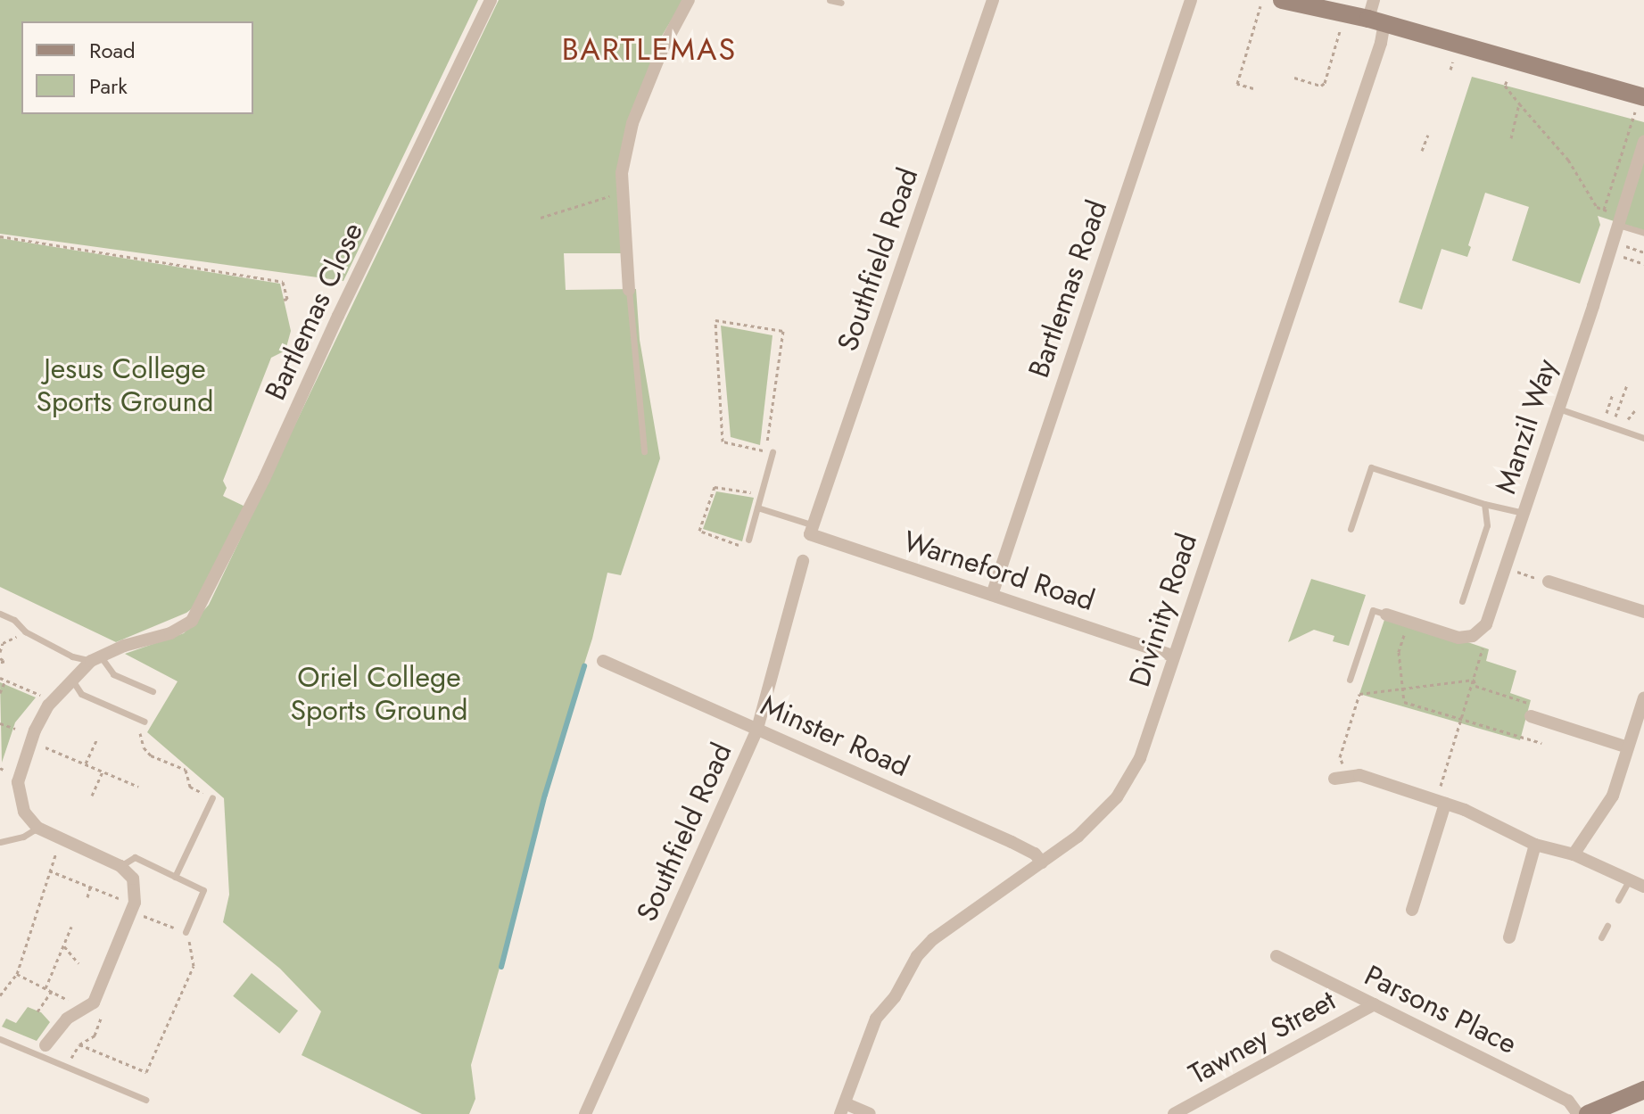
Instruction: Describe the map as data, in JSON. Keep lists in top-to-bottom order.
{
  "streets": {
    "street": [
      "Southfield Road",
      "Bartlemas Road",
      "Bartlemas Close",
      "Manzil Way",
      "Warneford Road",
      "Divinity Road",
      "Minster Road",
      "Parsons Place",
      "Tawney Street"
    ]
  },
  "crossings": [
    ["Southfield Road", "Warneford Road"],
    ["Southfield Road", "Minster Road"],
    ["Bartlemas Road", "Warneford Road"],
    ["Warneford Road", "Divinity Road"],
    ["Divinity Road", "Minster Road"],
    ["Parsons Place", "Tawney Street"]
  ],
  "districts": ["BARTLEMAS"],
  "parks": ["Jesus College Sports Ground", "Oriel College Sports Ground"],
  "legend": ["Road", "Park"]
}
